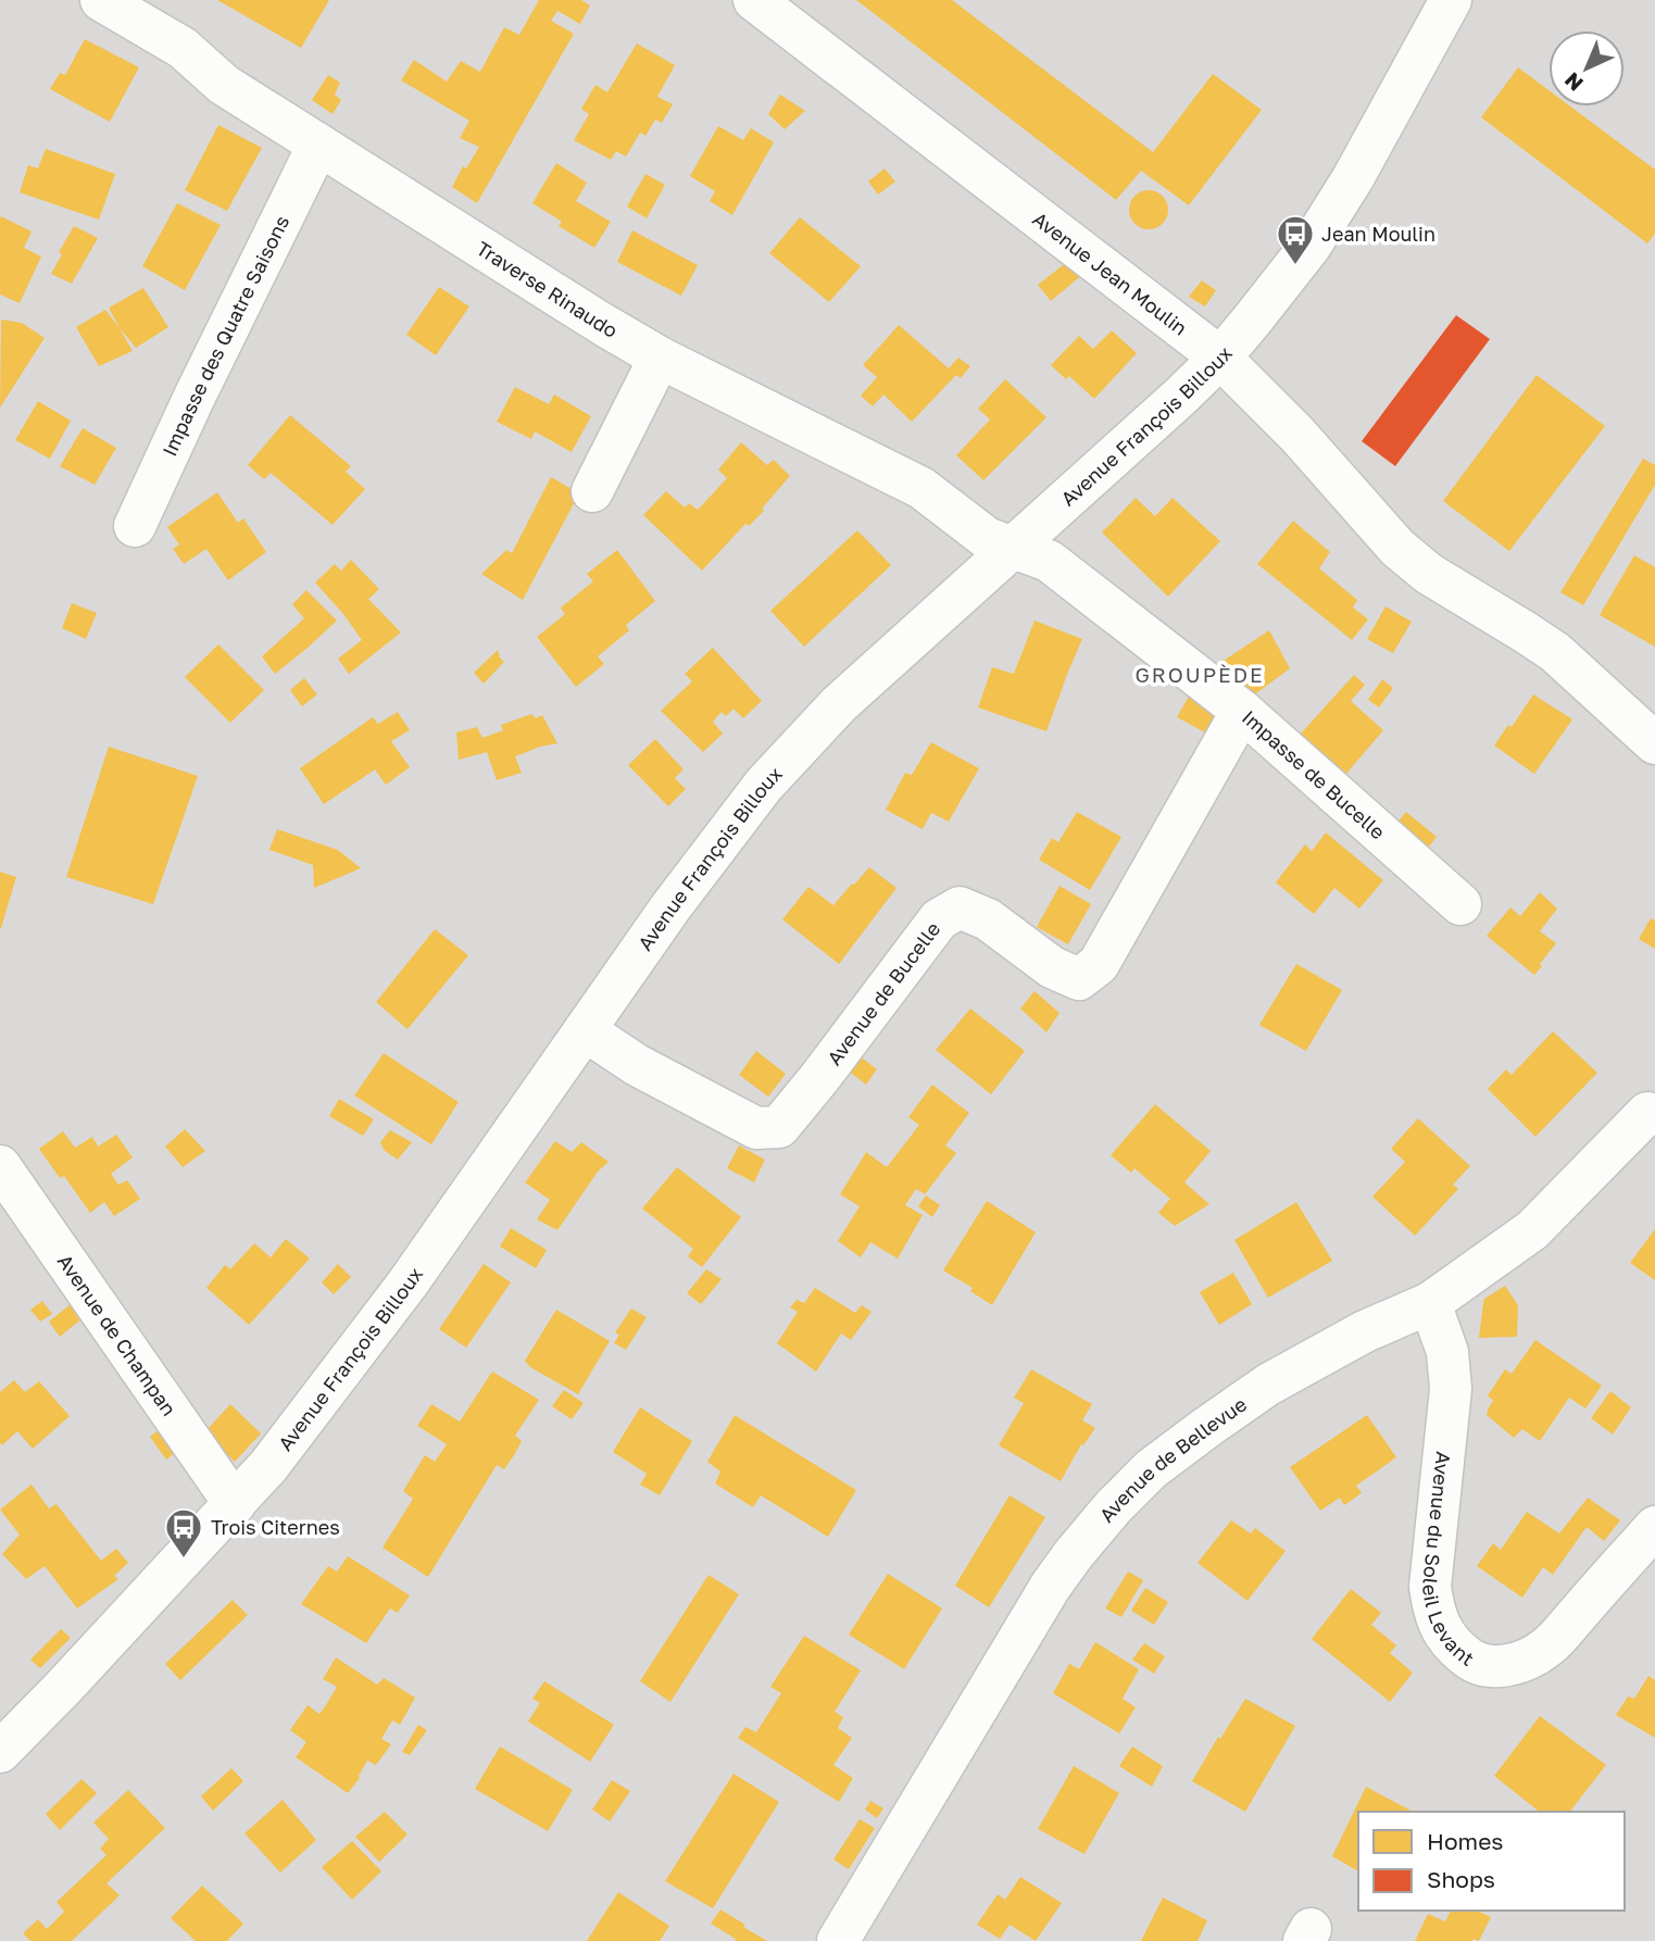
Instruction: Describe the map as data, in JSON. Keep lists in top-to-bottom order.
{
  "streets": {
    "street": [
      "Avenue Jean Moulin",
      "Traverse Rinaudo",
      "Impasse des Quatre Saisons",
      "Avenue François Billoux",
      "Impasse de Bucelle",
      "Avenue de Bucelle",
      "Avenue de Champan",
      "Avenue de Bellevue",
      "Avenue du Soleil Levant"
    ]
  },
  "crossings": [
    ["Avenue Jean Moulin", "Avenue François Billoux"],
    ["Traverse Rinaudo", "Impasse des Quatre Saisons"],
    ["Traverse Rinaudo", "Avenue François Billoux"],
    ["Traverse Rinaudo", "Impasse de Bucelle"],
    ["Avenue François Billoux", "Impasse de Bucelle"],
    ["Avenue François Billoux", "Avenue de Bucelle"],
    ["Avenue François Billoux", "Avenue de Champan"],
    ["Impasse de Bucelle", "Avenue de Bucelle"],
    ["Avenue de Bellevue", "Avenue du Soleil Levant"]
  ],
  "districts": ["GROUPÈDE"],
  "places": {
    "bus stop": ["Jean Moulin", "Trois Citernes"]
  },
  "legend": ["Homes", "Shops"],
  "north": "bottom left"
}
